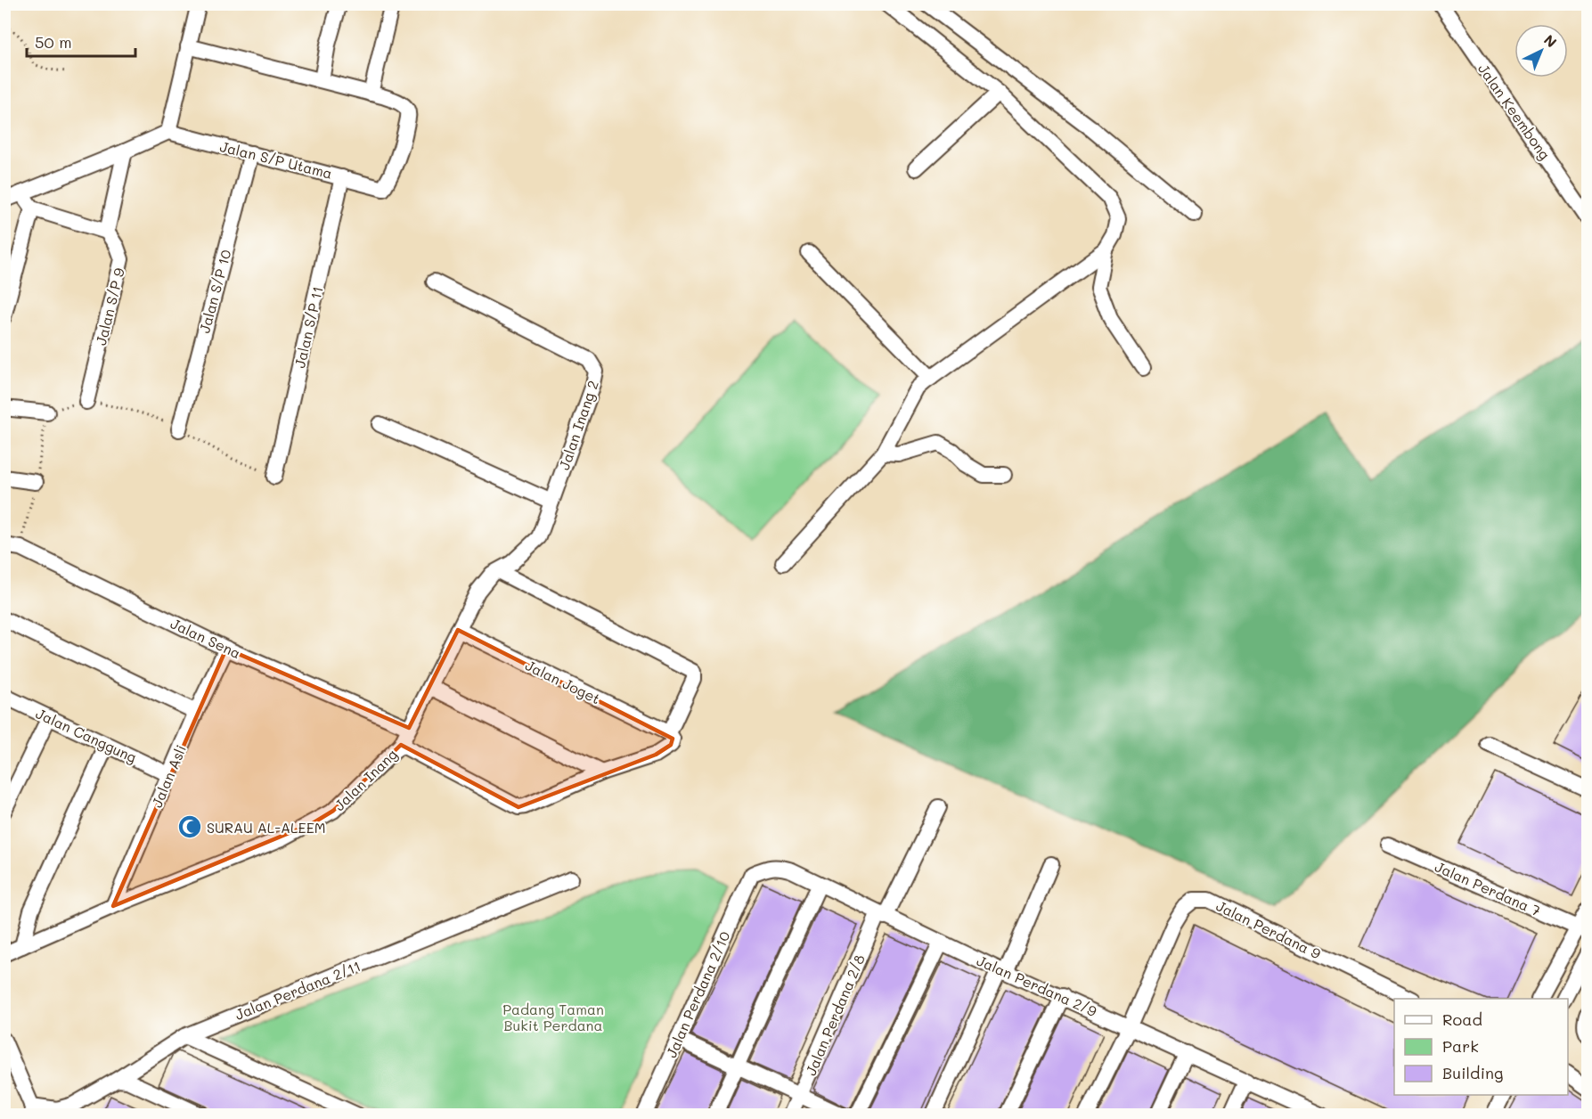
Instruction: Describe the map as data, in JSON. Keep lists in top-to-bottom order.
{
  "streets": {
    "street": [
      "Jalan Keembong",
      "Jalan S/P Utama",
      "Jalan S/P 10",
      "Jalan S/P 9",
      "Jalan S/P 11",
      "Jalan Inang 2",
      "Jalan Sena",
      "Jalan Joget",
      "Jalan Canggung",
      "Jalan Asli",
      "Jalan Inang",
      "Jalan Perdana 7",
      "Jalan Perdana 9",
      "Jalan Perdana 2/9",
      "Jalan Perdana 2/11",
      "Jalan Perdana 2/10",
      "Jalan Perdana 2/8"
    ]
  },
  "crossings": [
    ["Jalan S/P Utama", "Jalan S/P 10"],
    ["Jalan S/P Utama", "Jalan S/P 11"],
    ["Jalan Inang 2", "Jalan Inang"],
    ["Jalan Sena", "Jalan Asli"],
    ["Jalan Sena", "Jalan Inang"],
    ["Jalan Joget", "Jalan Inang"],
    ["Jalan Canggung", "Jalan Asli"],
    ["Jalan Asli", "Jalan Inang"],
    ["Jalan Perdana 9", "Jalan Perdana 2/9"],
    ["Jalan Perdana 2/9", "Jalan Perdana 2/10"],
    ["Jalan Perdana 2/9", "Jalan Perdana 2/8"]
  ],
  "parks": ["Padang Taman Bukit Perdana"],
  "places": {
    "mosque": ["SURAU AL-ALEEM"]
  },
  "legend": ["Road", "Park", "Building"],
  "scale_bar": "50 m",
  "north": "top right"
}
